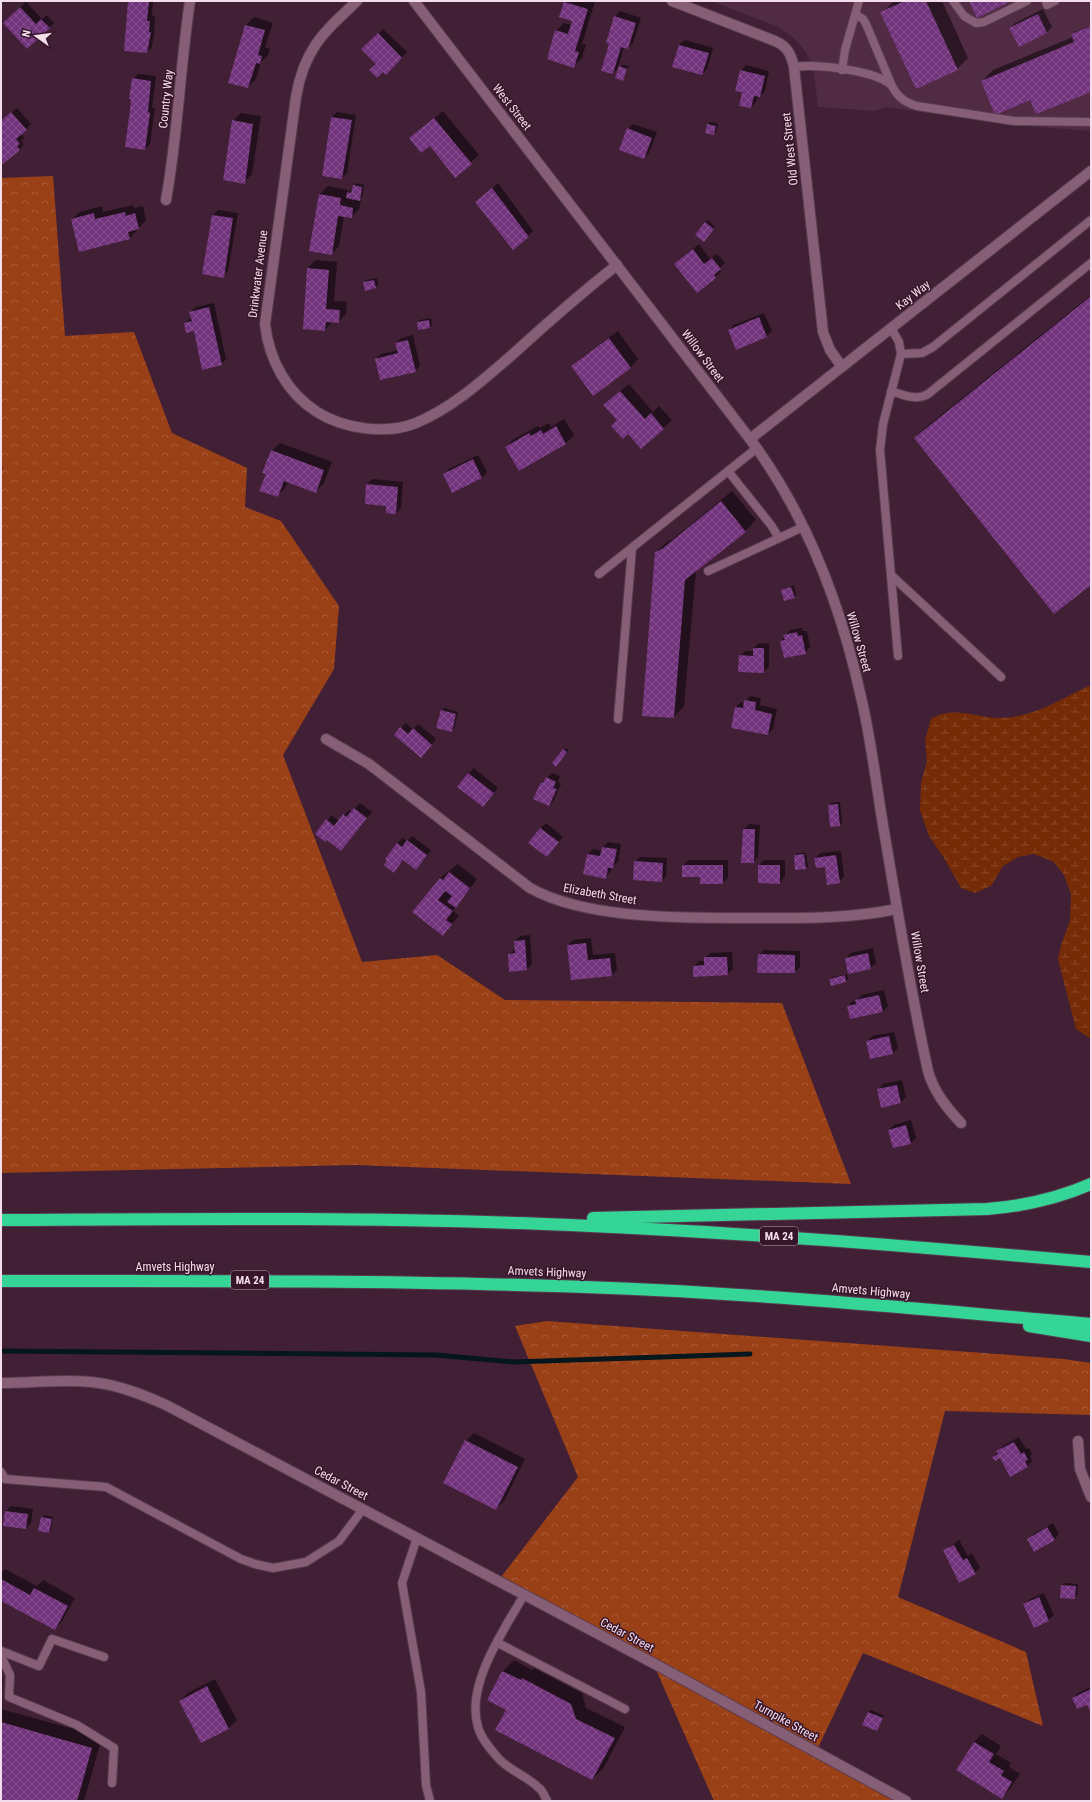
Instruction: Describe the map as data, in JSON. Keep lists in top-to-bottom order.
{
  "streets": {
    "highway": ["MA 24", "Amvets Highway"],
    "street": [
      "Country Way",
      "West Street",
      "Old West Street",
      "Drinkwater Avenue",
      "Kay Way",
      "Willow Street",
      "Elizabeth Street",
      "Cedar Street",
      "Turnpike Street"
    ]
  },
  "crossings": [
    ["West Street", "Willow Street"],
    ["Old West Street", "Kay Way"],
    ["Drinkwater Avenue", "Willow Street"],
    ["Kay Way", "Willow Street"],
    ["Willow Street", "Elizabeth Street"],
    ["Cedar Street", "Turnpike Street"]
  ],
  "north": "left"
}
